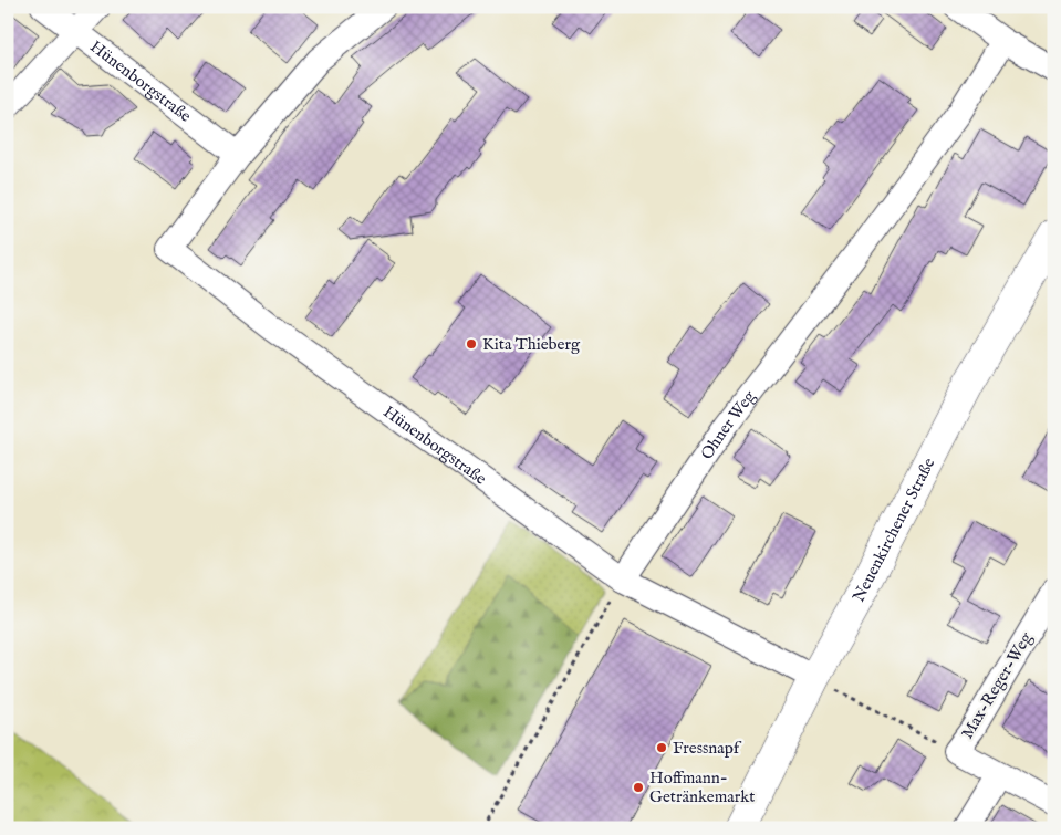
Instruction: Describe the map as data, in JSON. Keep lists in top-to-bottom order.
{
  "streets": {
    "street": [
      "Hünenborgstraße",
      "Ohner Weg",
      "Neuenkirchener Straße",
      "Max-Reger-Weg"
    ]
  },
  "crossings": [
    ["Hünenborgstraße", "Ohner Weg"],
    ["Hünenborgstraße", "Neuenkirchener Straße"],
    ["Hünenborgstraße", "Max-Reger-Weg"],
    ["Neuenkirchener Straße", "Max-Reger-Weg"]
  ],
  "places": ["Kita Thieberg", "Fressnapf", "Hoffmann- Getränkemarkt"]
}
